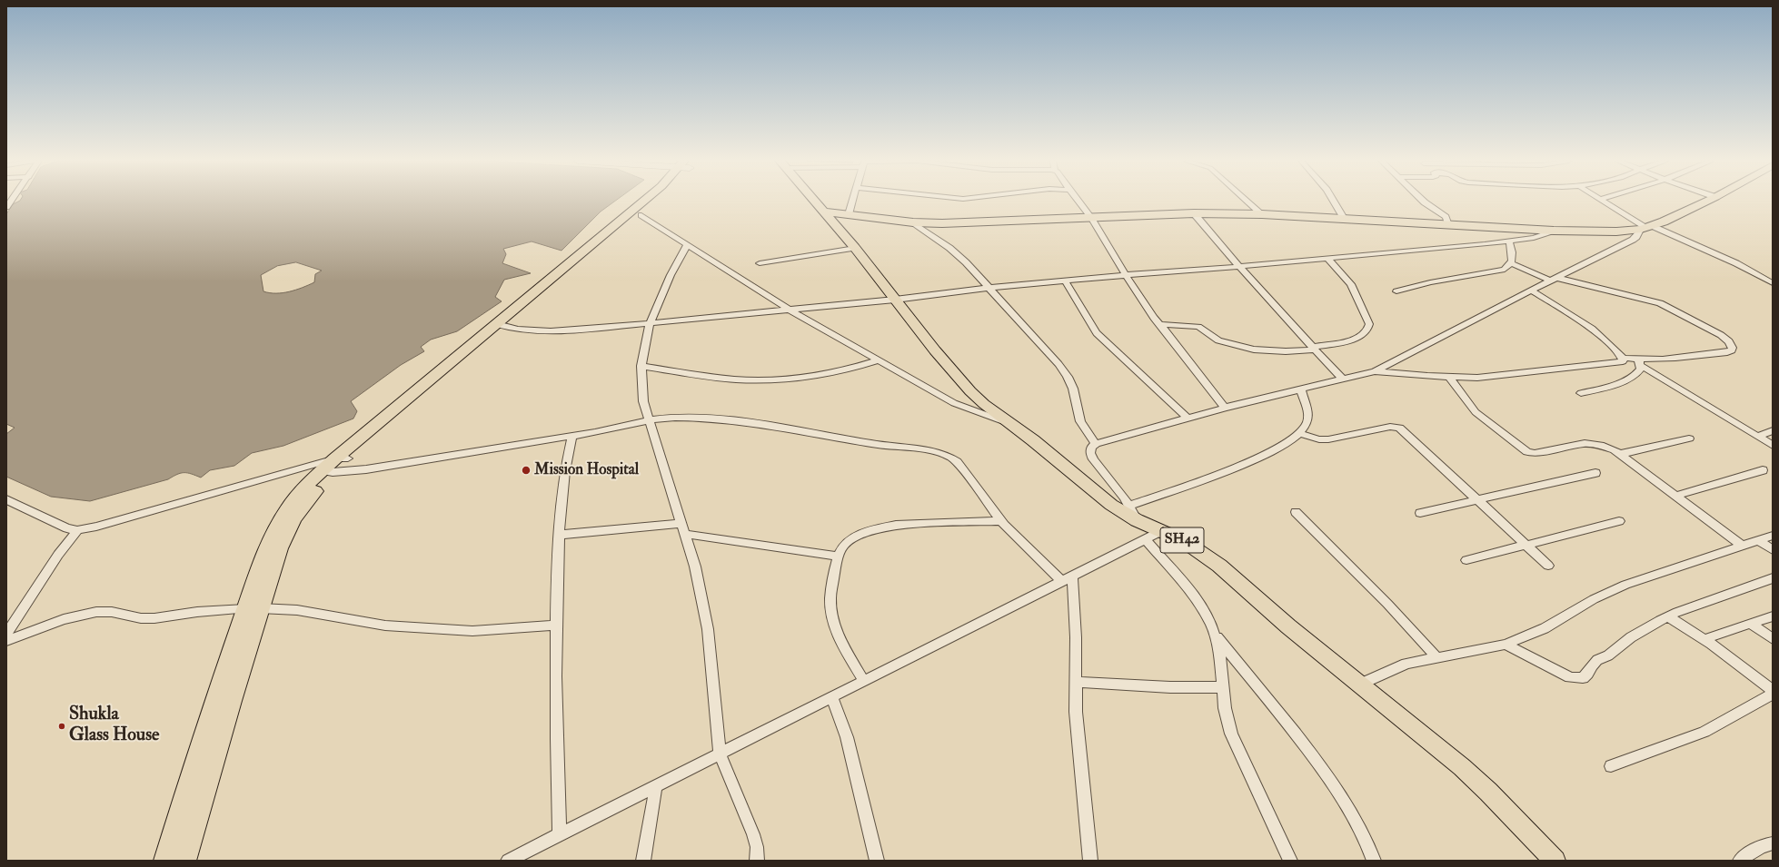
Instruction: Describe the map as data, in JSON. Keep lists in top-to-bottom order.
{
  "streets": {
    "main road": ["SH42"]
  },
  "places": ["Mission Hospital", "Shukla Glass House"]
}
